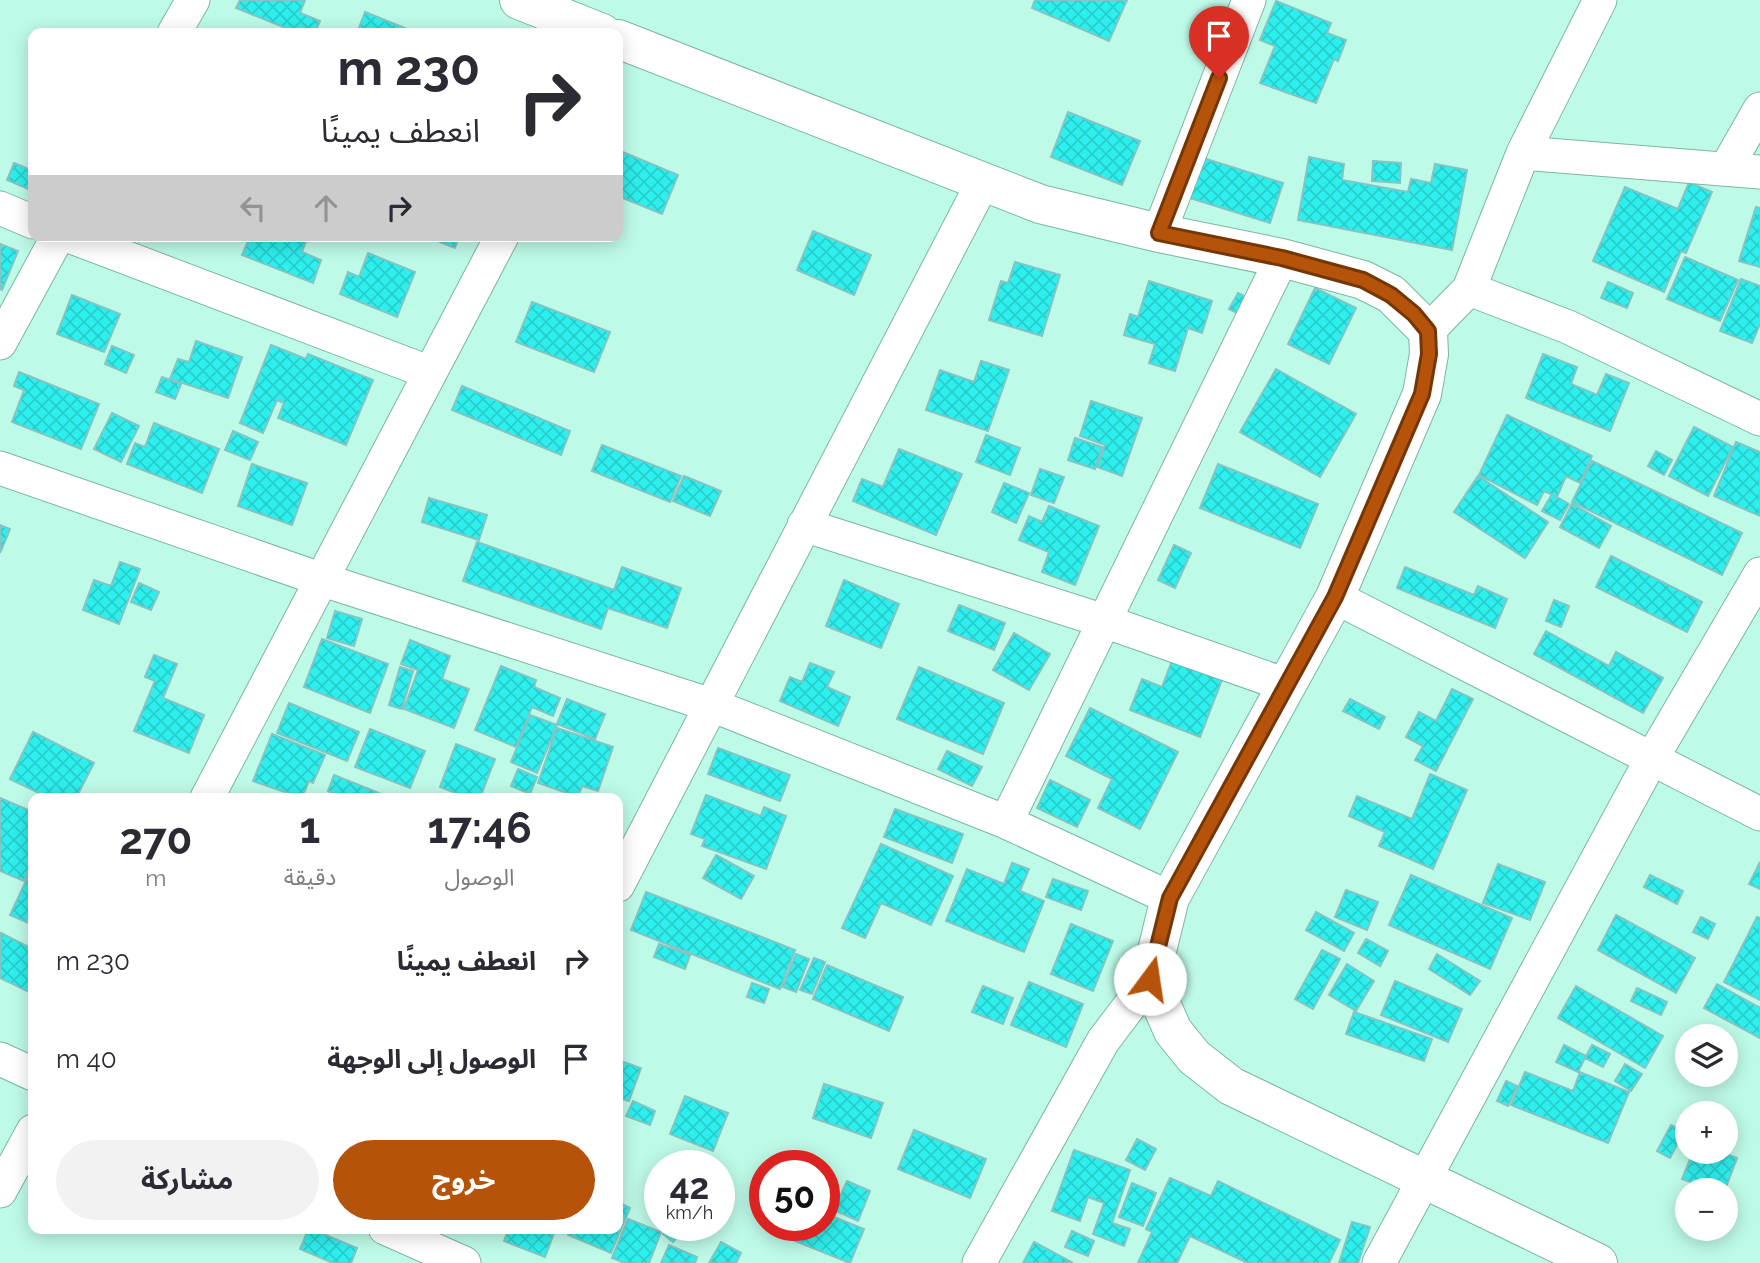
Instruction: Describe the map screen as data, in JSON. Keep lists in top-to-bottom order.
{
  "page": {
    "turn": ["230 m", "انعطف يمينًا"],
    "eta": [
      "17:46",
      "الوصول",
      "1",
      "دقيقة",
      "270",
      "m"
    ],
    "list": [
      {
        "name": "انعطف يمينًا",
        "value": "230 m"
      },
      {
        "name": "الوصول إلى الوجهة",
        "value": "40 m"
      }
    ],
    "map_buttons": ["+", "−"],
    "buttons": ["خروج", "مشاركة"],
    "speed": "42 km/h",
    "limit": "50"
  }
}
